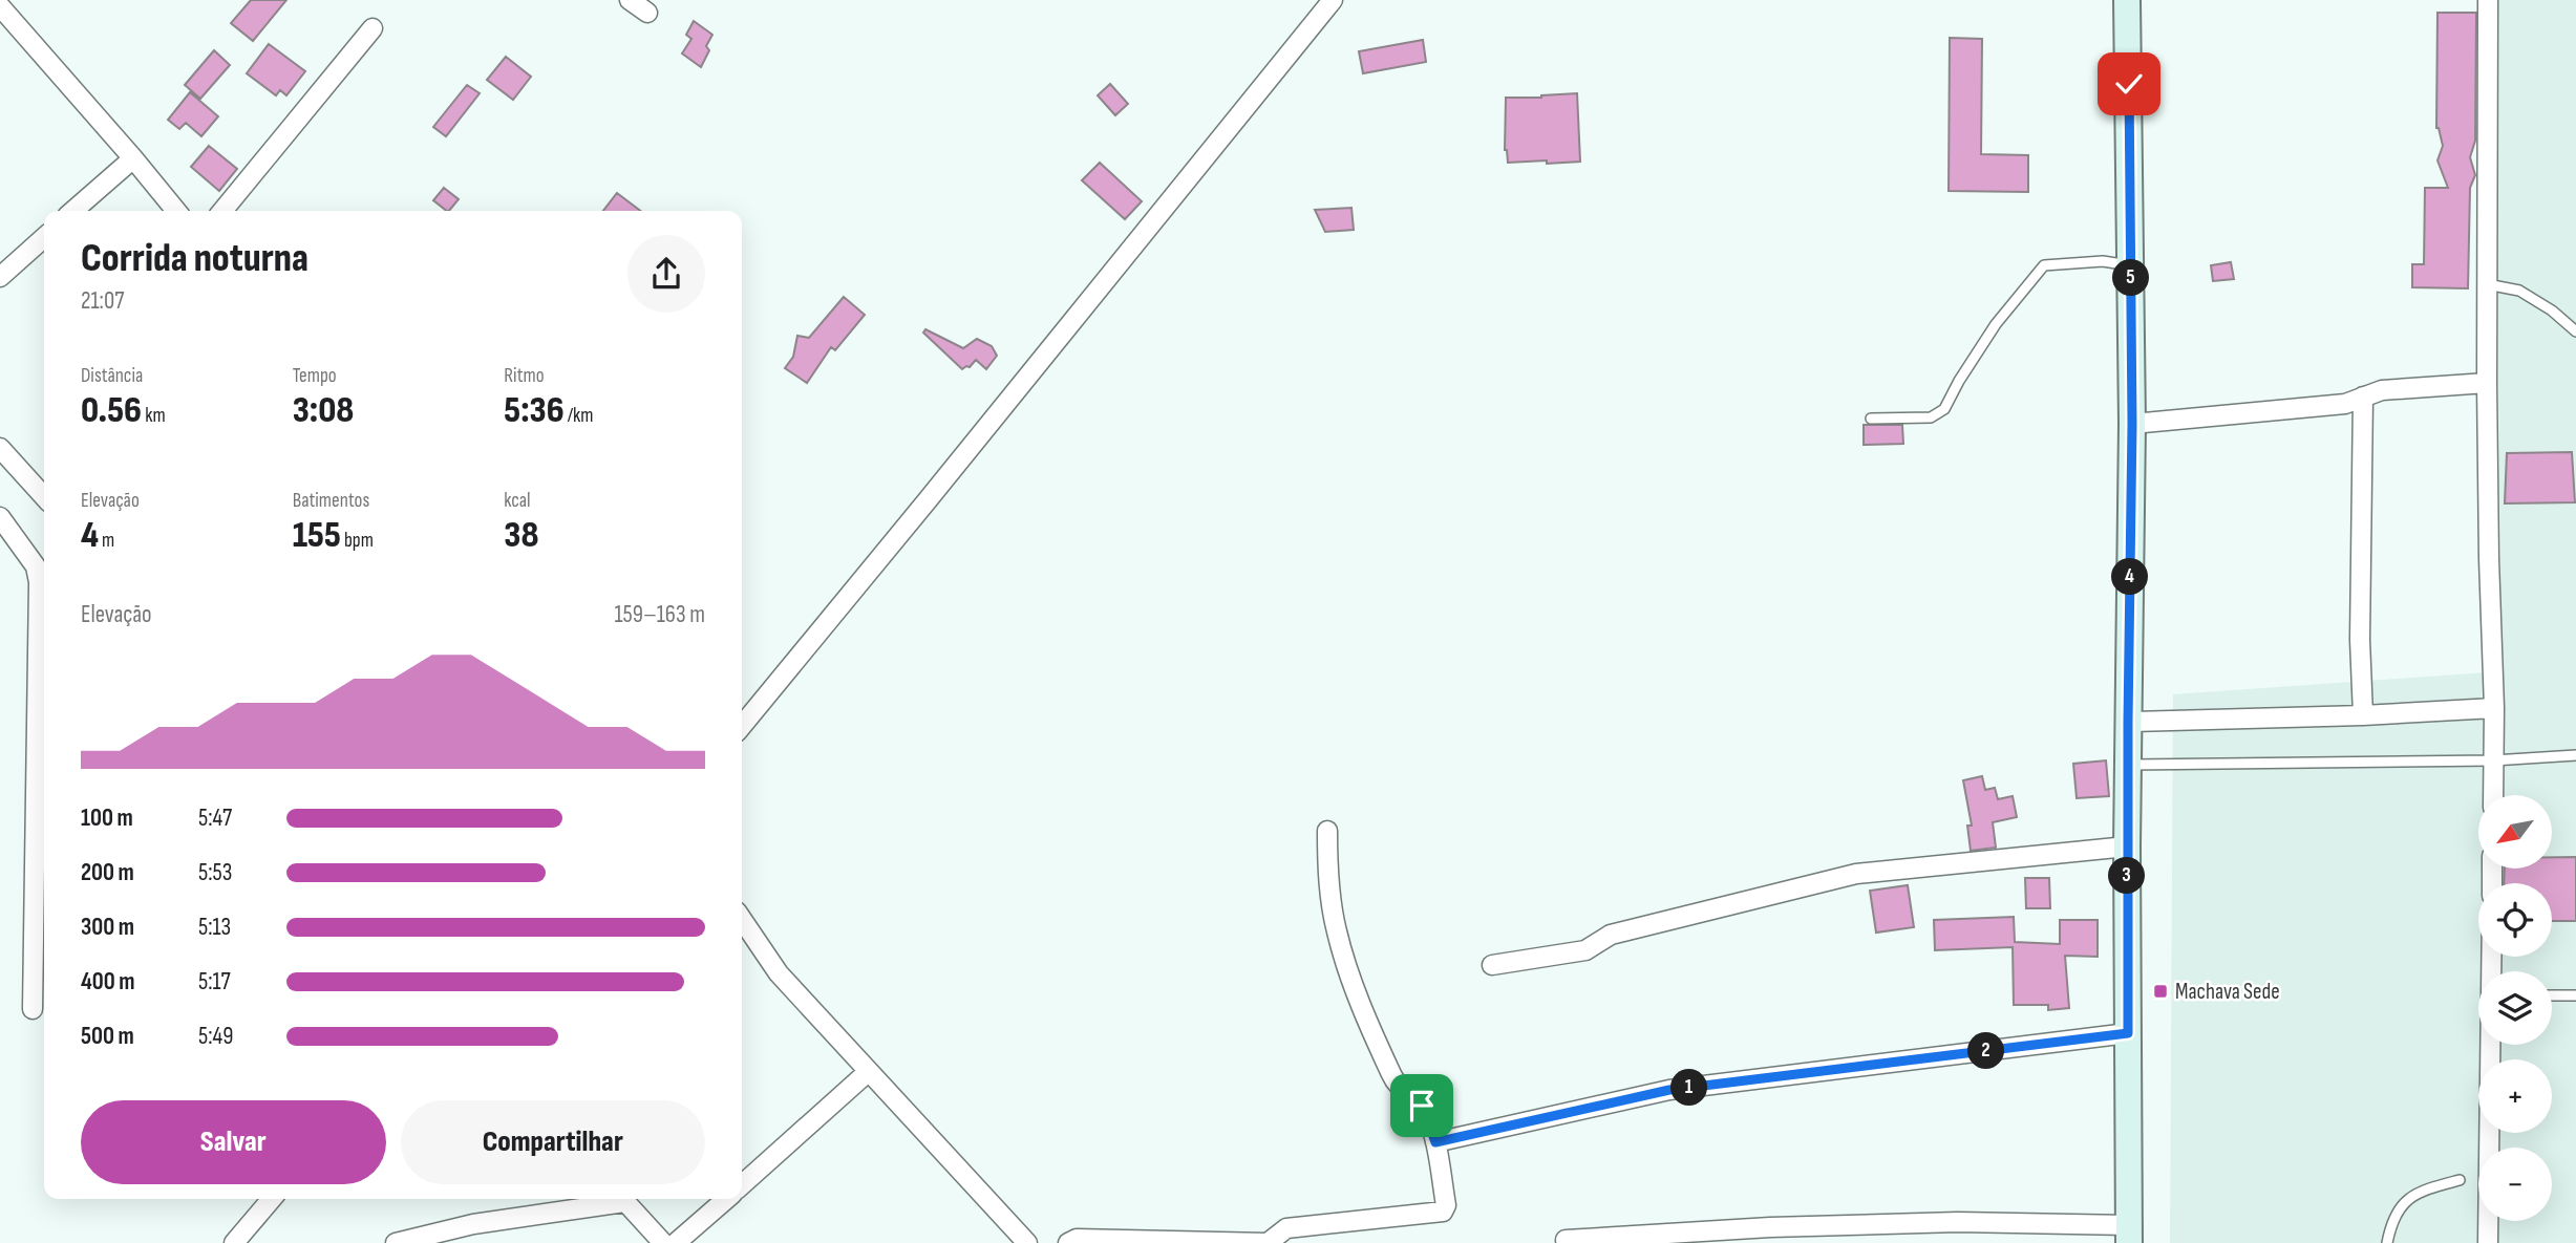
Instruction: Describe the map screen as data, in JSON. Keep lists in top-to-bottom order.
{
  "places": {
    "transit": ["Machava Sede"]
  },
  "north": "bottom left",
  "page": {
    "heading": ["Corrida noturna", "21:07"],
    "pins": [
      "5",
      "4",
      "3",
      "2",
      "1"
    ],
    "stats": [
      ["Distância", "0.56 km"],
      ["Tempo", "3:08"],
      ["Ritmo", "5:36 /km"],
      ["Elevação", "4 m"],
      ["Batimentos", "155 bpm"],
      ["kcal", "38"]
    ],
    "chart": ["Elevação", "159–163 m"],
    "list": [
      {
        "name": "100 m",
        "note": "5:47"
      },
      {
        "name": "200 m",
        "note": "5:53"
      },
      {
        "name": "300 m",
        "note": "5:13"
      },
      {
        "name": "400 m",
        "note": "5:17"
      },
      {
        "name": "500 m",
        "note": "5:49"
      }
    ],
    "map_buttons": ["+", "−"],
    "buttons": ["Salvar", "Compartilhar"]
  }
}
